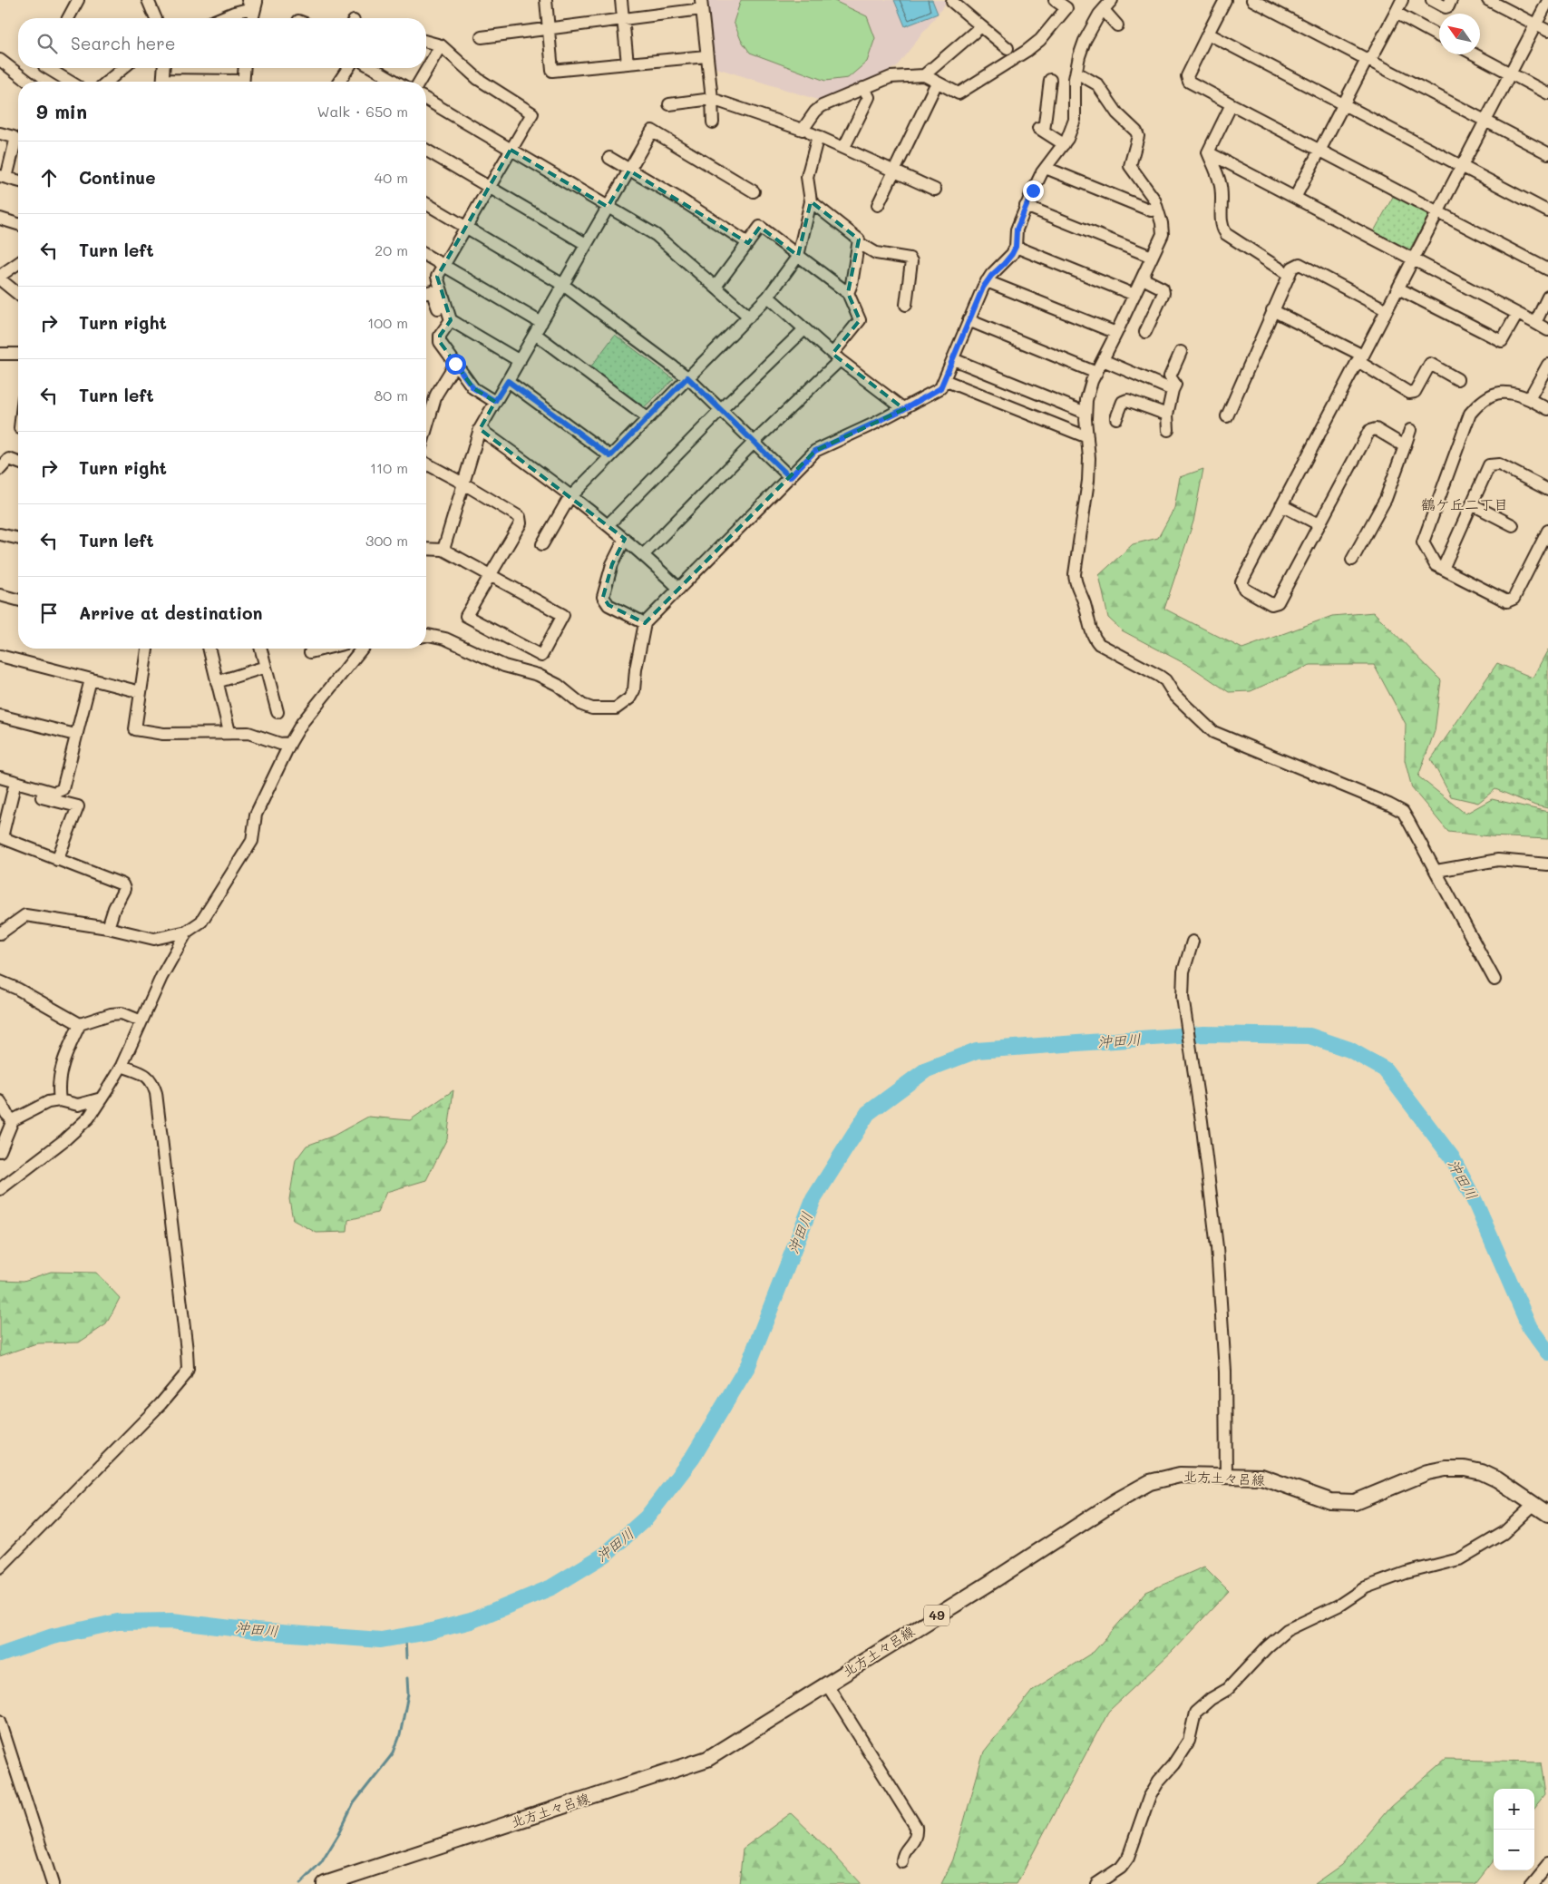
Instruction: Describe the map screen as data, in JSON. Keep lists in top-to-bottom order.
{
  "streets": {
    "main road": ["北方土々呂線", "49"]
  },
  "districts": ["鶴ケ丘二丁目"],
  "water": ["沖田川"],
  "north": "top left",
  "page": {
    "search": "Search here",
    "heading": ["9 min", "Walk · 650 m"],
    "list": [
      ["Continue", "40 m"],
      ["Turn left", "20 m"],
      ["Turn right", "100 m"],
      ["Turn left", "80 m"],
      ["Turn right", "110 m"],
      ["Turn left", "300 m"],
      "Arrive at destination"
    ],
    "map_buttons": ["+", "−"]
  }
}
